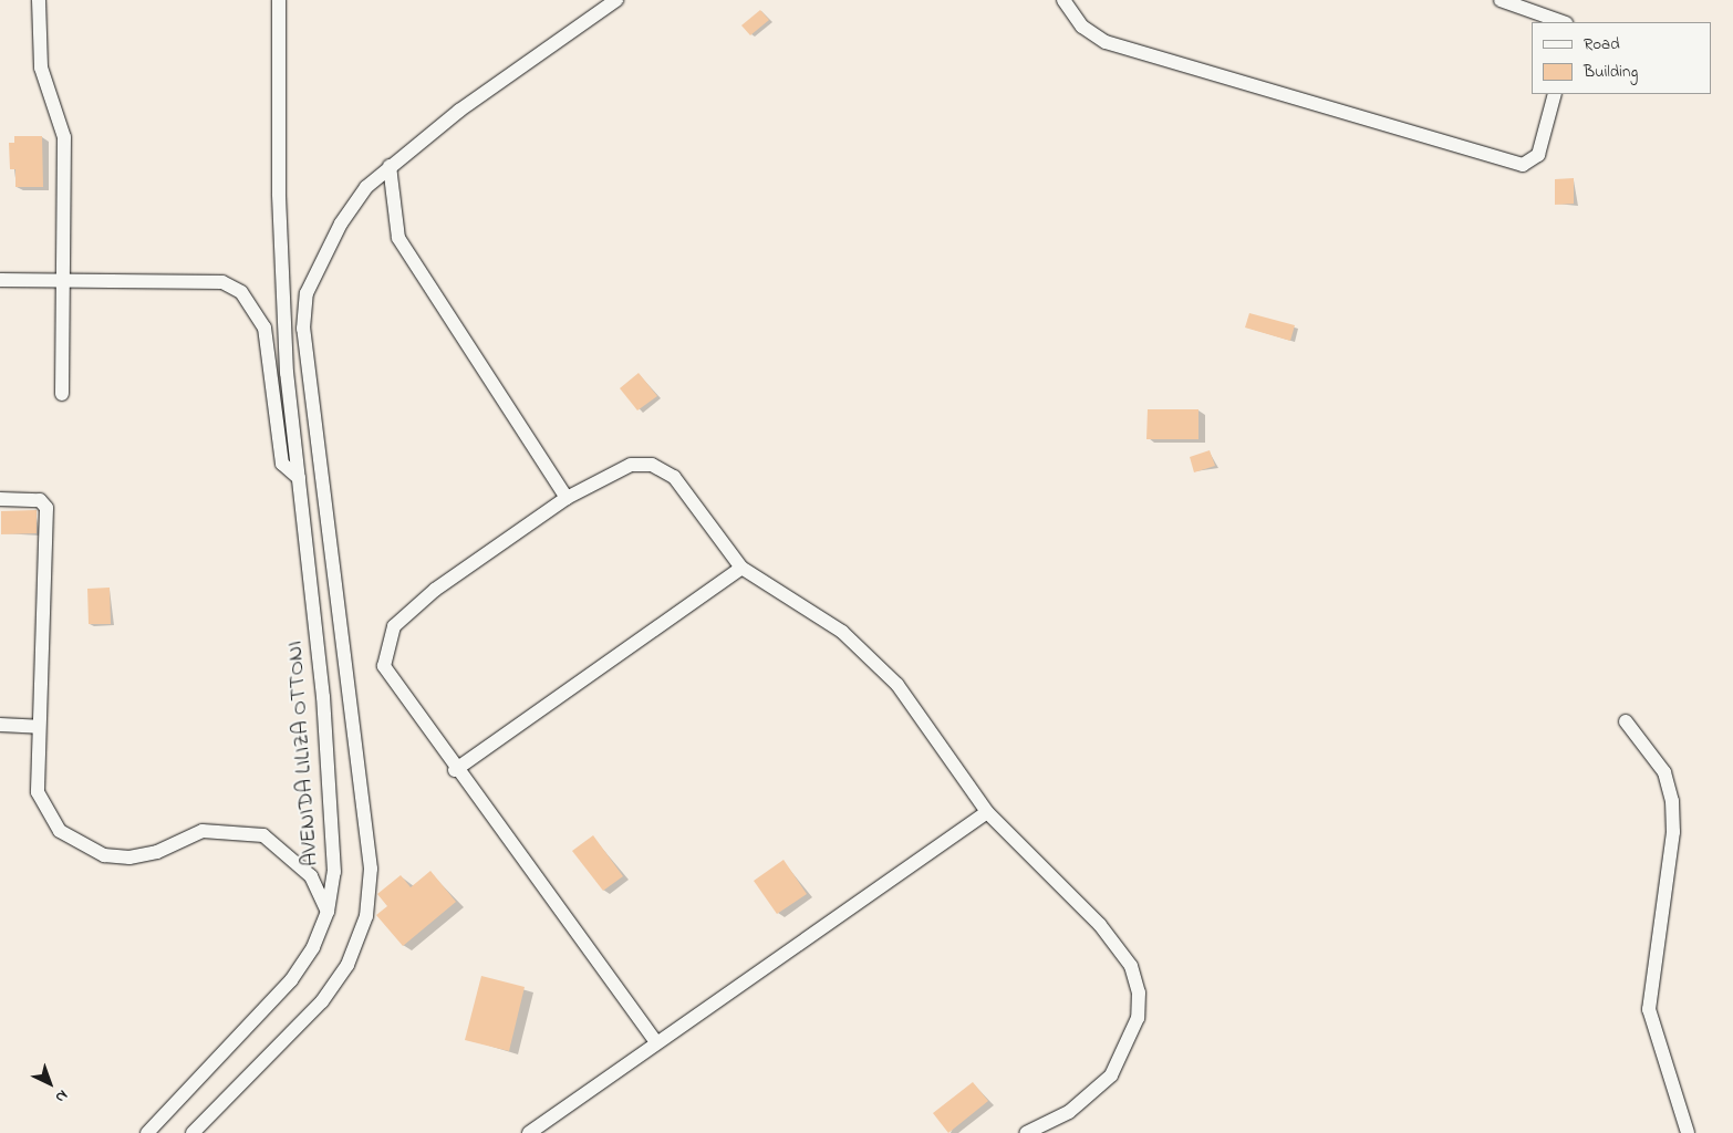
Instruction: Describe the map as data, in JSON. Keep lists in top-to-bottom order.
{
  "streets": {
    "street": ["AVENIDA LILIZA OTTONI"]
  },
  "legend": ["Road", "Building"],
  "north": "bottom right"
}
